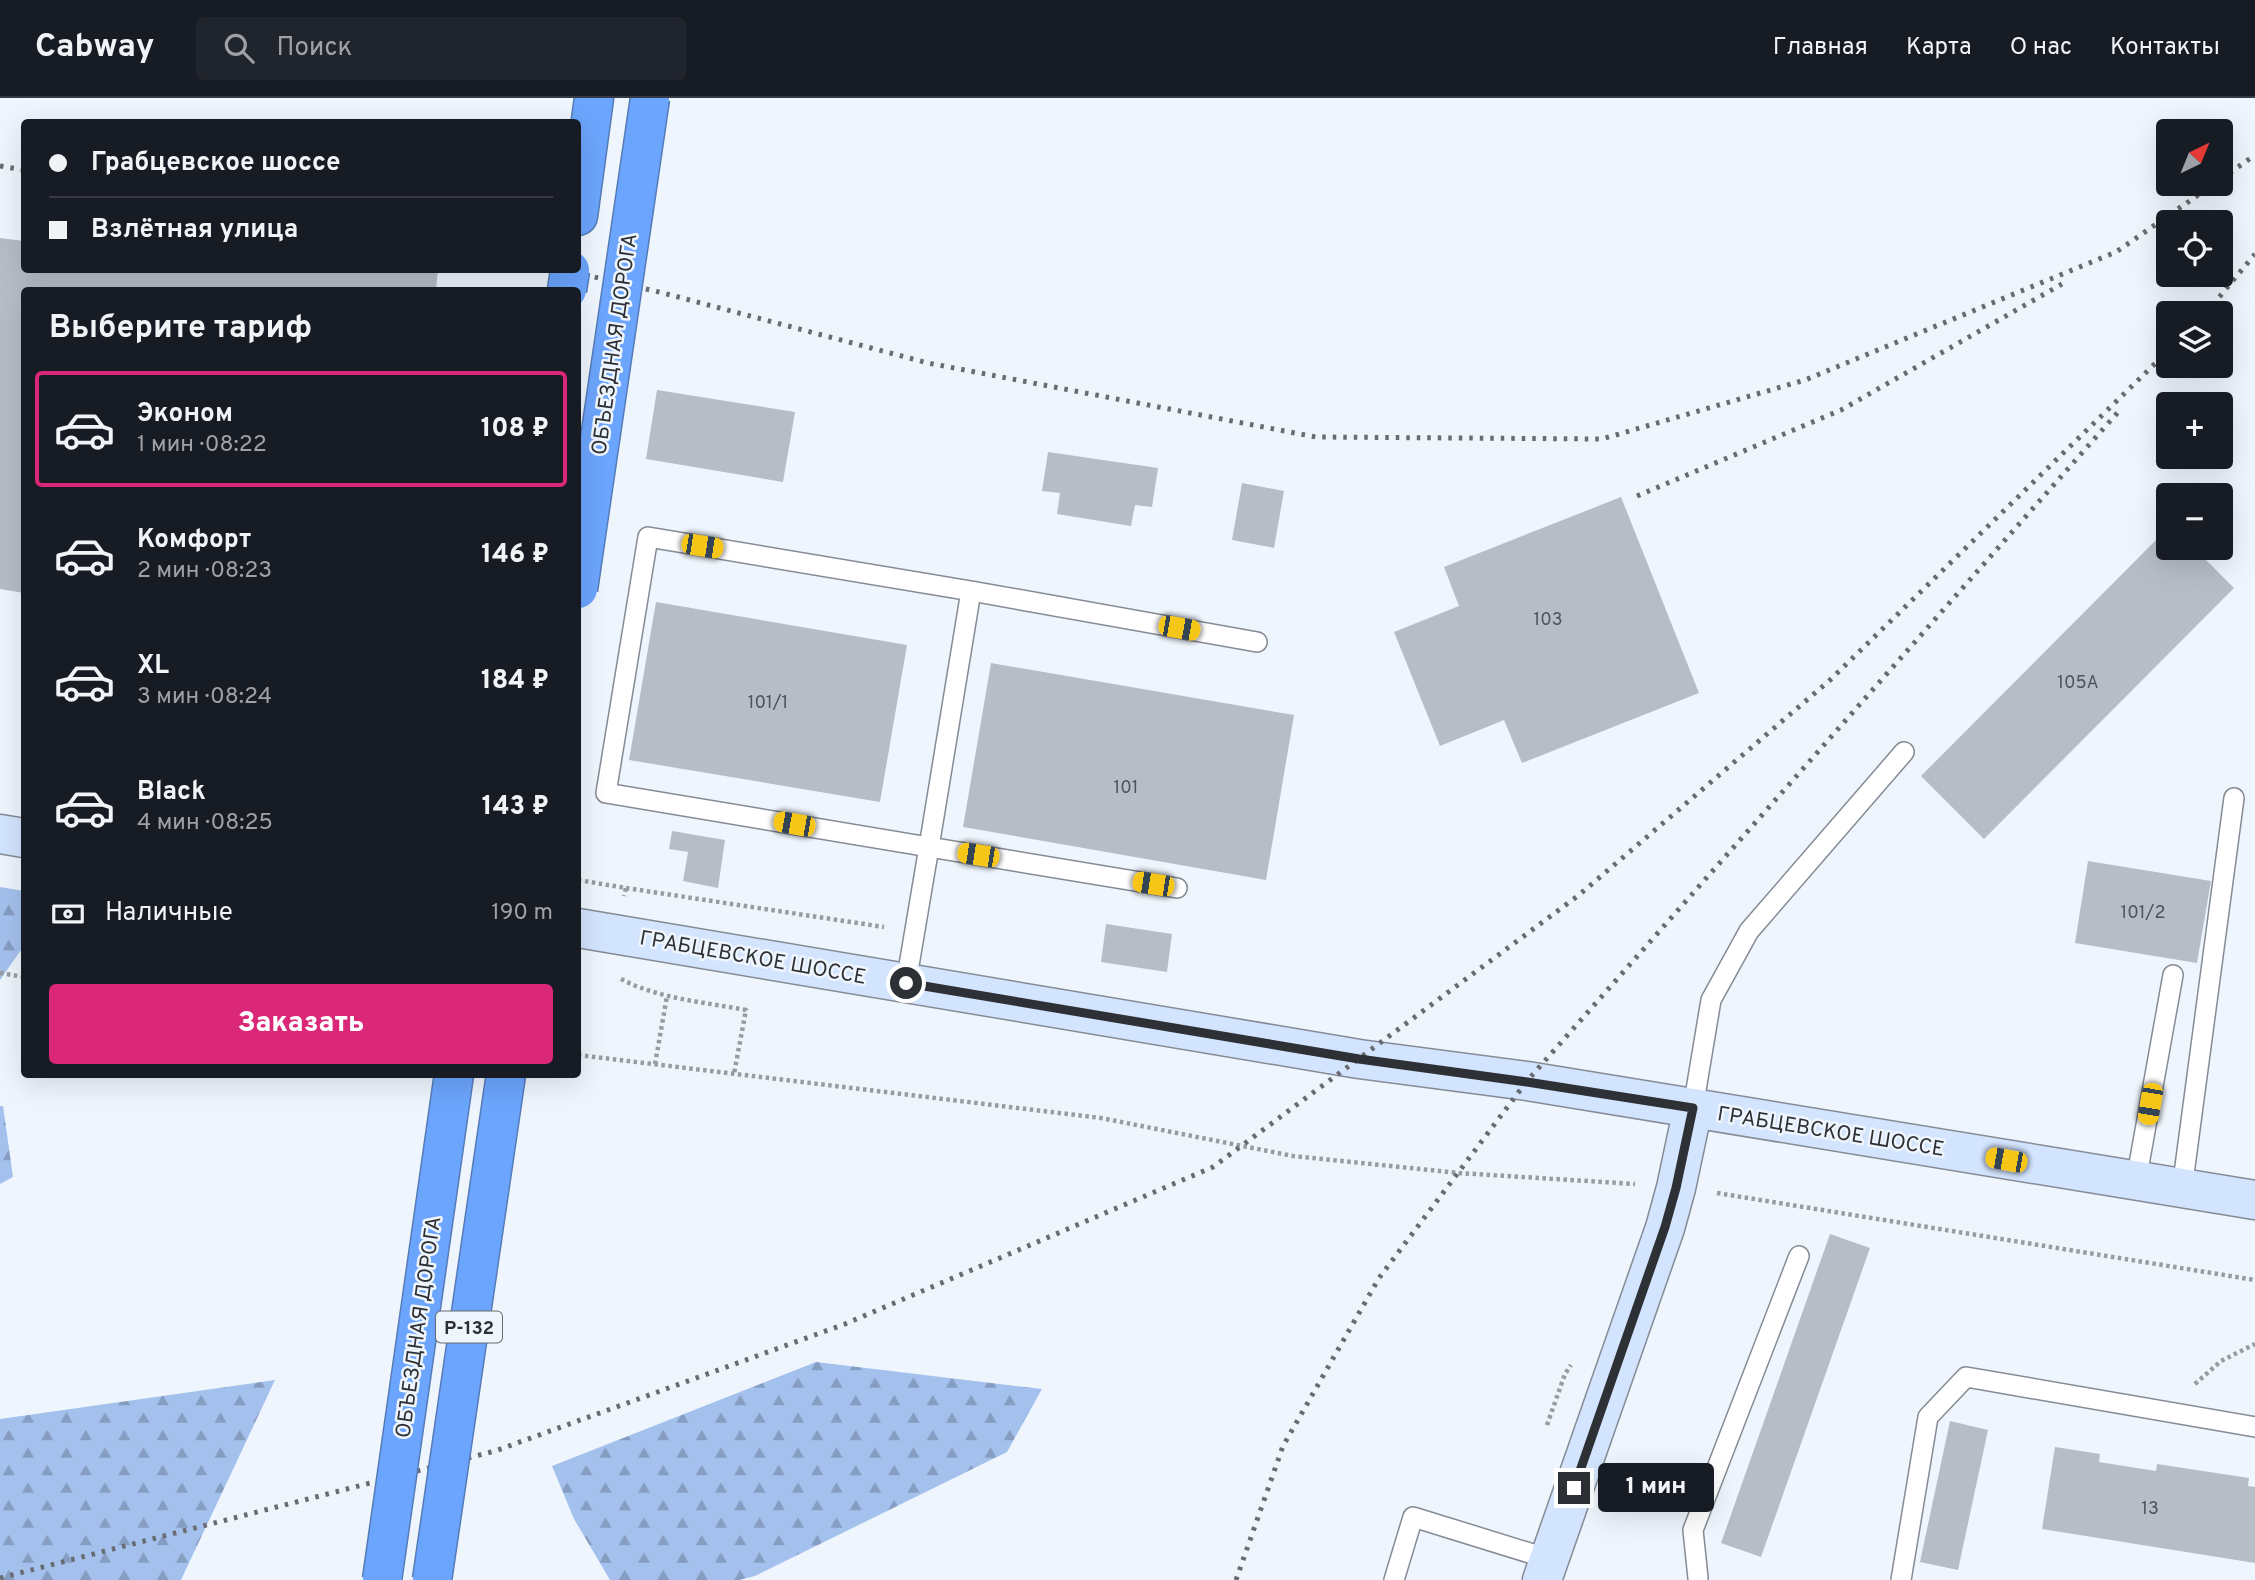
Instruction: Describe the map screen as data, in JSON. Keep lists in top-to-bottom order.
{
  "streets": {
    "highway": ["ОБЪЕЗДНАЯ ДОРОГА", "Р-132"],
    "main road": ["ГРАБЦЕВСКОЕ ШОССЕ"]
  },
  "house_numbers": [
    "103",
    "105А",
    "101/1",
    "101",
    "101/2",
    "13"
  ],
  "north": "top right",
  "page": {
    "header": "Cabway",
    "search": "Поиск",
    "nav": [
      "Главная",
      "Карта",
      "О нас",
      "Контакты"
    ],
    "map_buttons": ["+", "−"],
    "banner": ["Грабцевское шоссе", "Взлётная улица"],
    "heading": "Выберите тариф",
    "list": [
      {
        "name": "Эконом",
        "note": "1 мин · 08:22",
        "value": "108 ₽"
      },
      {
        "name": "Комфорт",
        "note": "2 мин · 08:23",
        "value": "146 ₽"
      },
      {
        "name": "XL",
        "note": "3 мин · 08:24",
        "value": "184 ₽"
      },
      {
        "name": "Black",
        "note": "4 мин · 08:25",
        "value": "143 ₽"
      }
    ],
    "pay": ["Наличные", "190 m"],
    "buttons": "Заказать",
    "bubble": "1 мин"
  }
}
